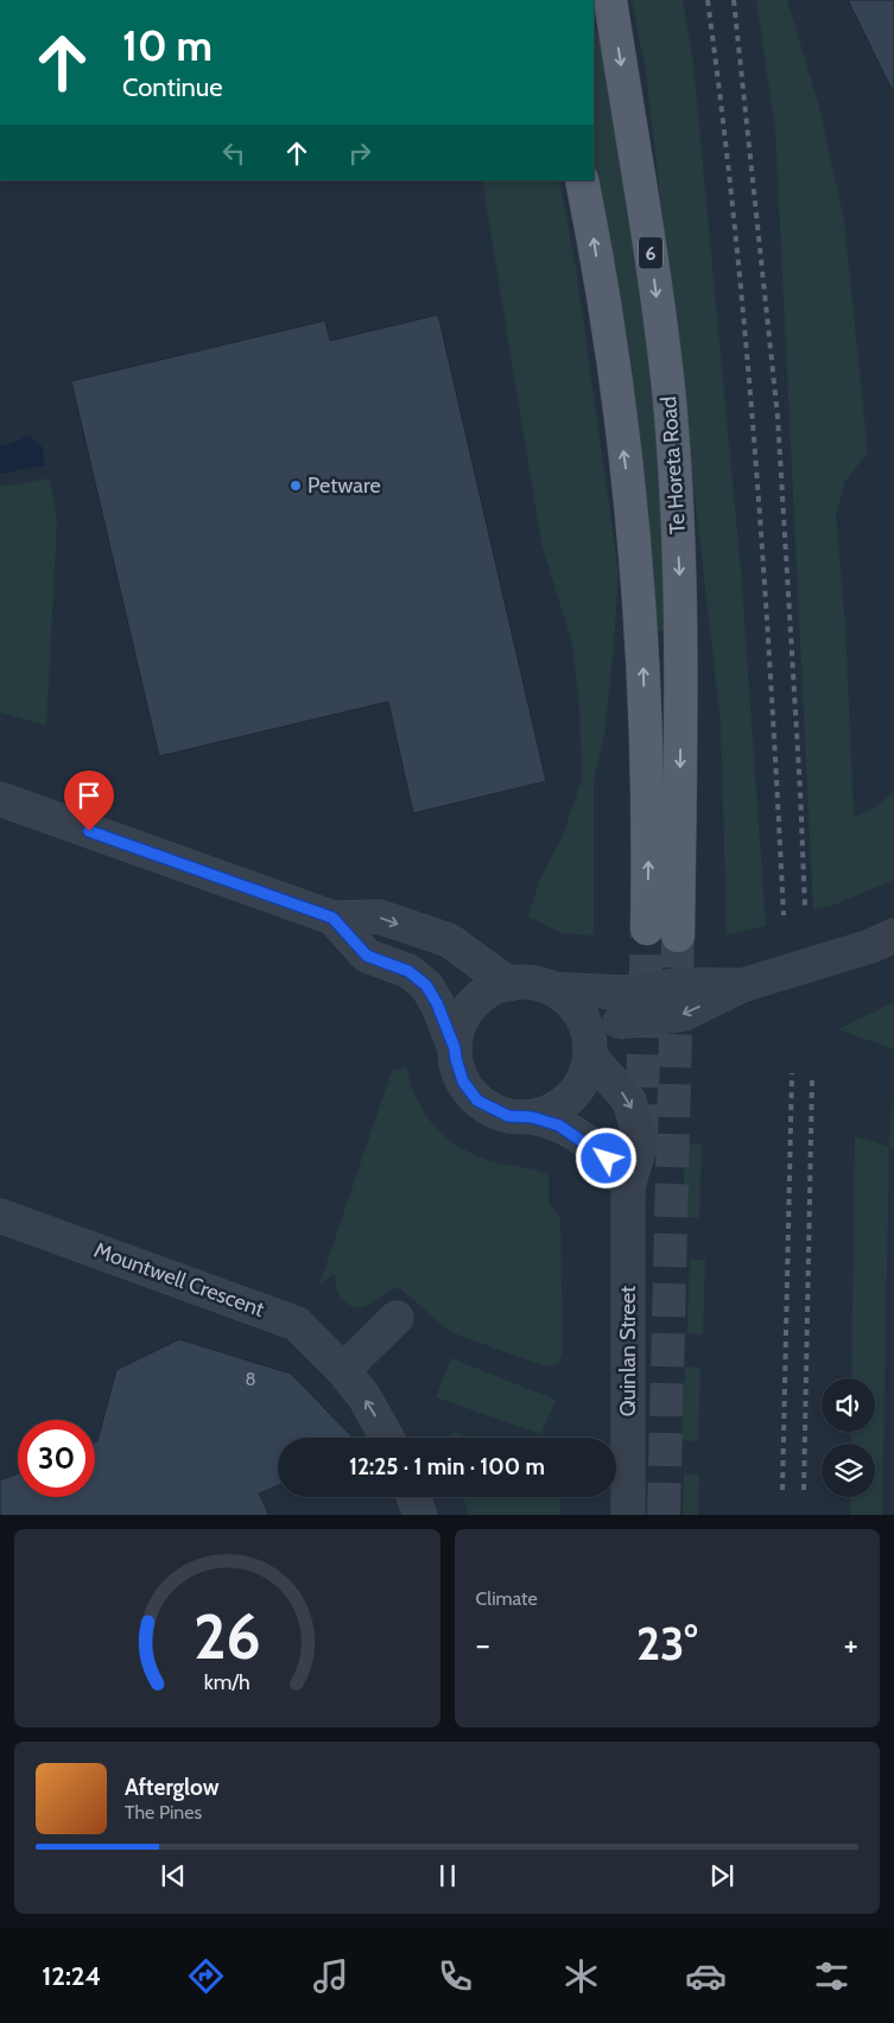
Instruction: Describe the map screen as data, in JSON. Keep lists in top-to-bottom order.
{
  "streets": {
    "main road": ["6", "Te Horeta Road"],
    "street": ["Mountwell Crescent", "Quinlan Street"]
  },
  "places": ["Petware"],
  "house_numbers": ["8"],
  "page": {
    "turn": ["10 m", "Continue"],
    "limit": "30",
    "trip": "12:25 · 1 min · 100 m",
    "tile": "Climate",
    "heat": ["−", "23°", "+"],
    "song": ["Afterglow", "The Pines"],
    "tabs": "12:24",
    "gauge": ["26", "km/h"]
  }
}
